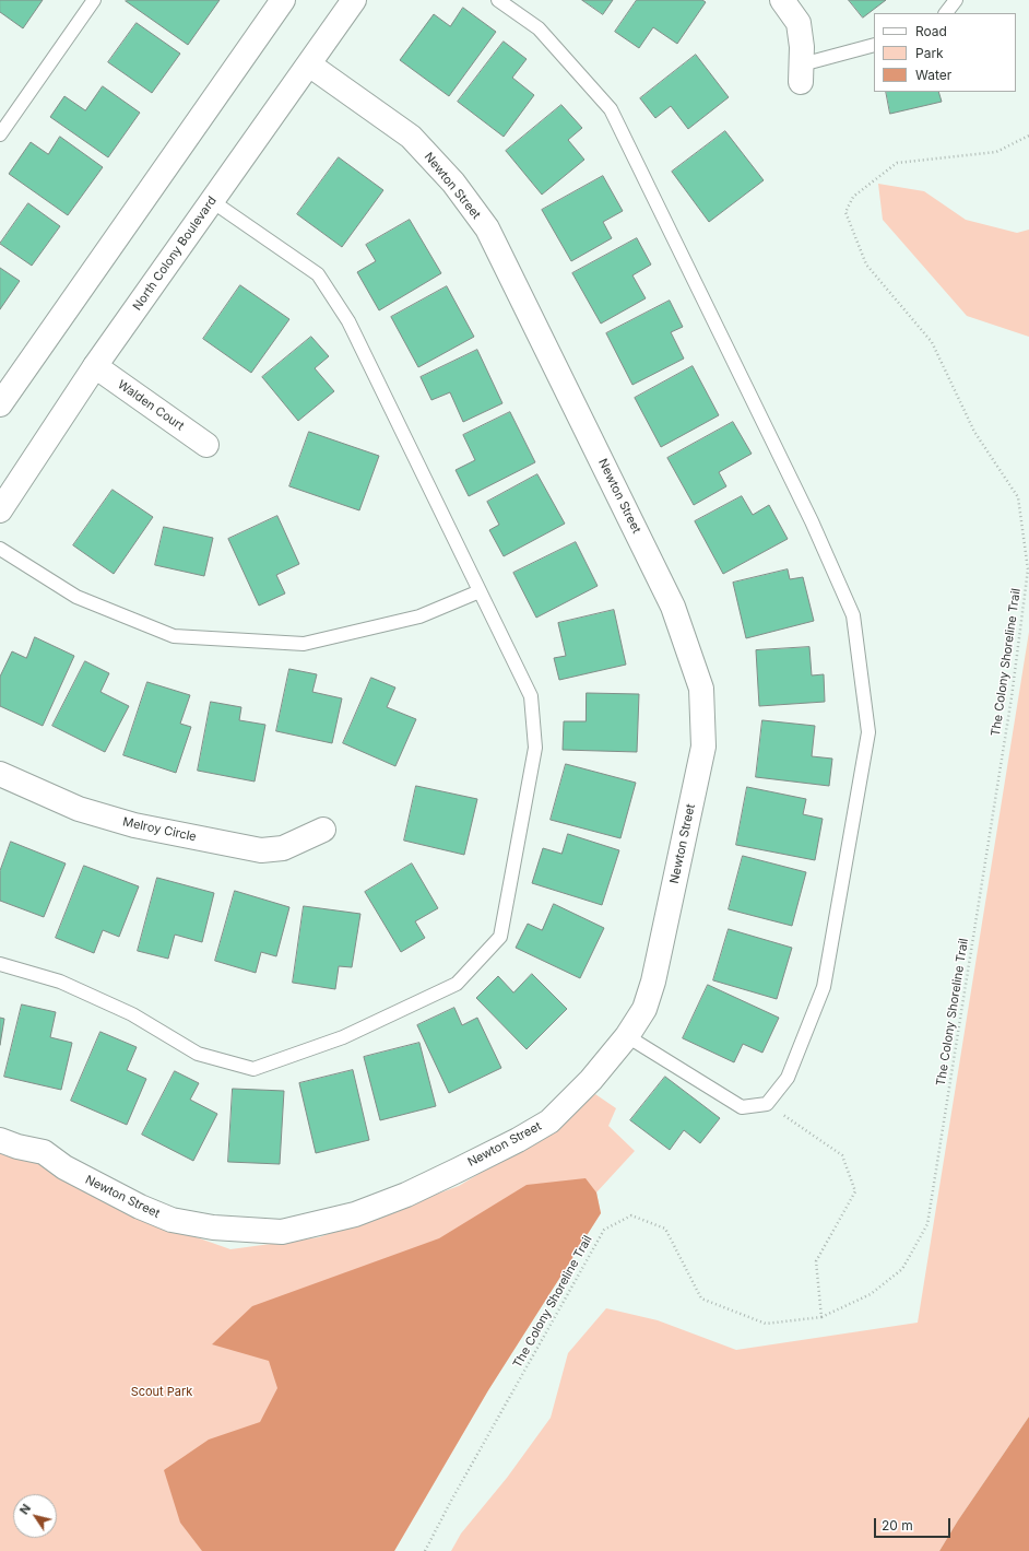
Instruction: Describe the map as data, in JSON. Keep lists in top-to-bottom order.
{
  "streets": {
    "street": [
      "Newton Street",
      "North Colony Boulevard",
      "Walden Court",
      "Melroy Circle"
    ],
    "path": ["The Colony Shoreline Trail"]
  },
  "crossings": [
    ["Newton Street", "North Colony Boulevard"],
    ["North Colony Boulevard", "Walden Court"]
  ],
  "parks": ["Scout Park"],
  "legend": ["Road", "Park", "Water"],
  "scale_bar": "20 m",
  "north": "top left"
}
